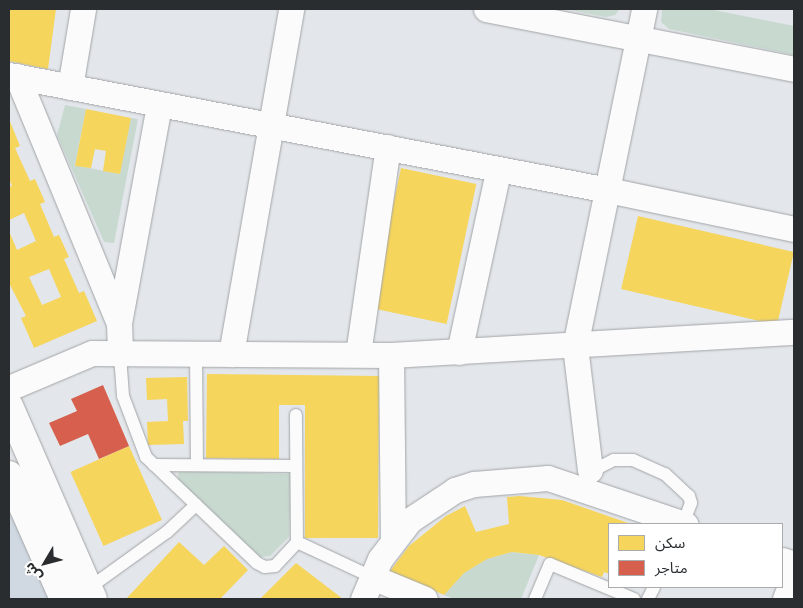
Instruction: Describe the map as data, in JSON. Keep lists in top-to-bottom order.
{
  "legend": ["سكن", "متاجر"],
  "north": "bottom left"
}
